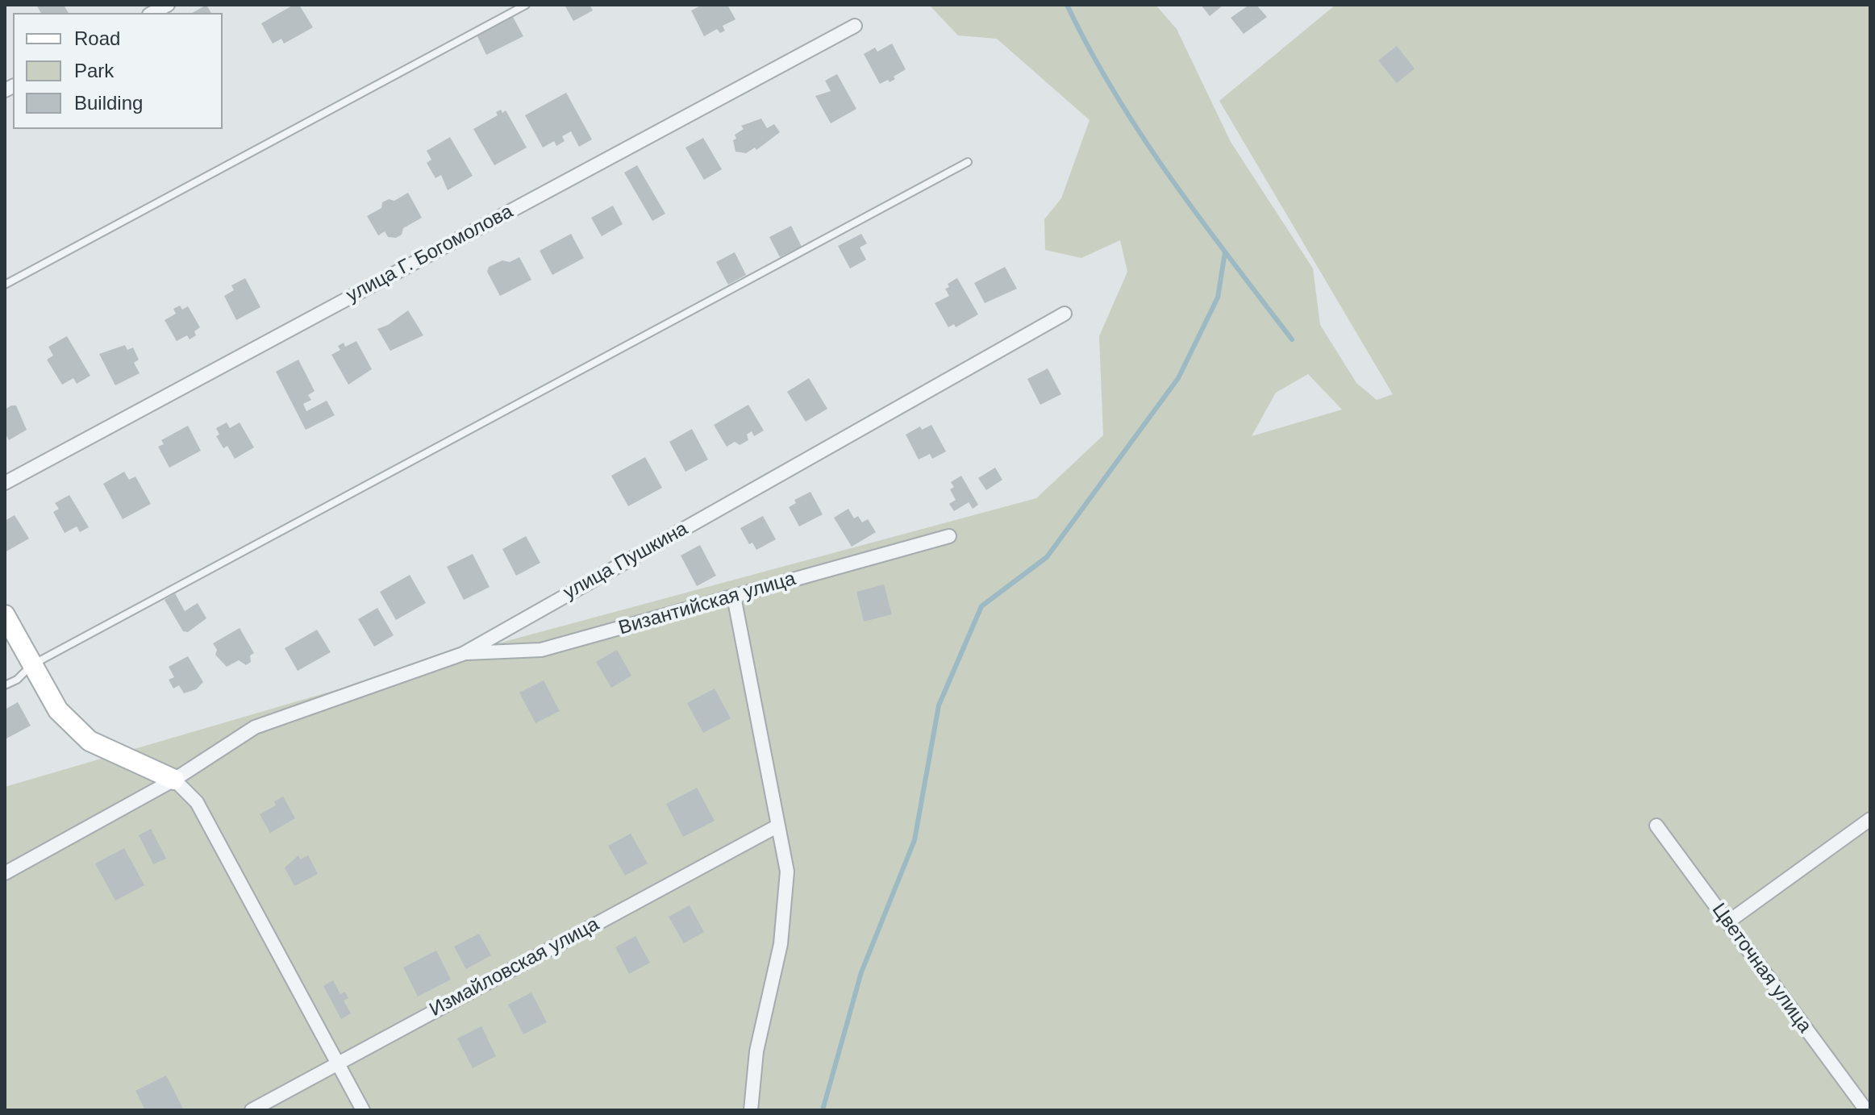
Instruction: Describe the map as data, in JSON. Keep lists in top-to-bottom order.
{
  "streets": {
    "street": [
      "улица Г. Богомолова",
      "улица Пушкина",
      "Византийская улица",
      "Измайловская улица",
      "Цветочная улица"
    ]
  },
  "crossings": [
    ["улица Пушкина", "Византийская улица"]
  ],
  "legend": ["Road", "Park", "Building"]
}
